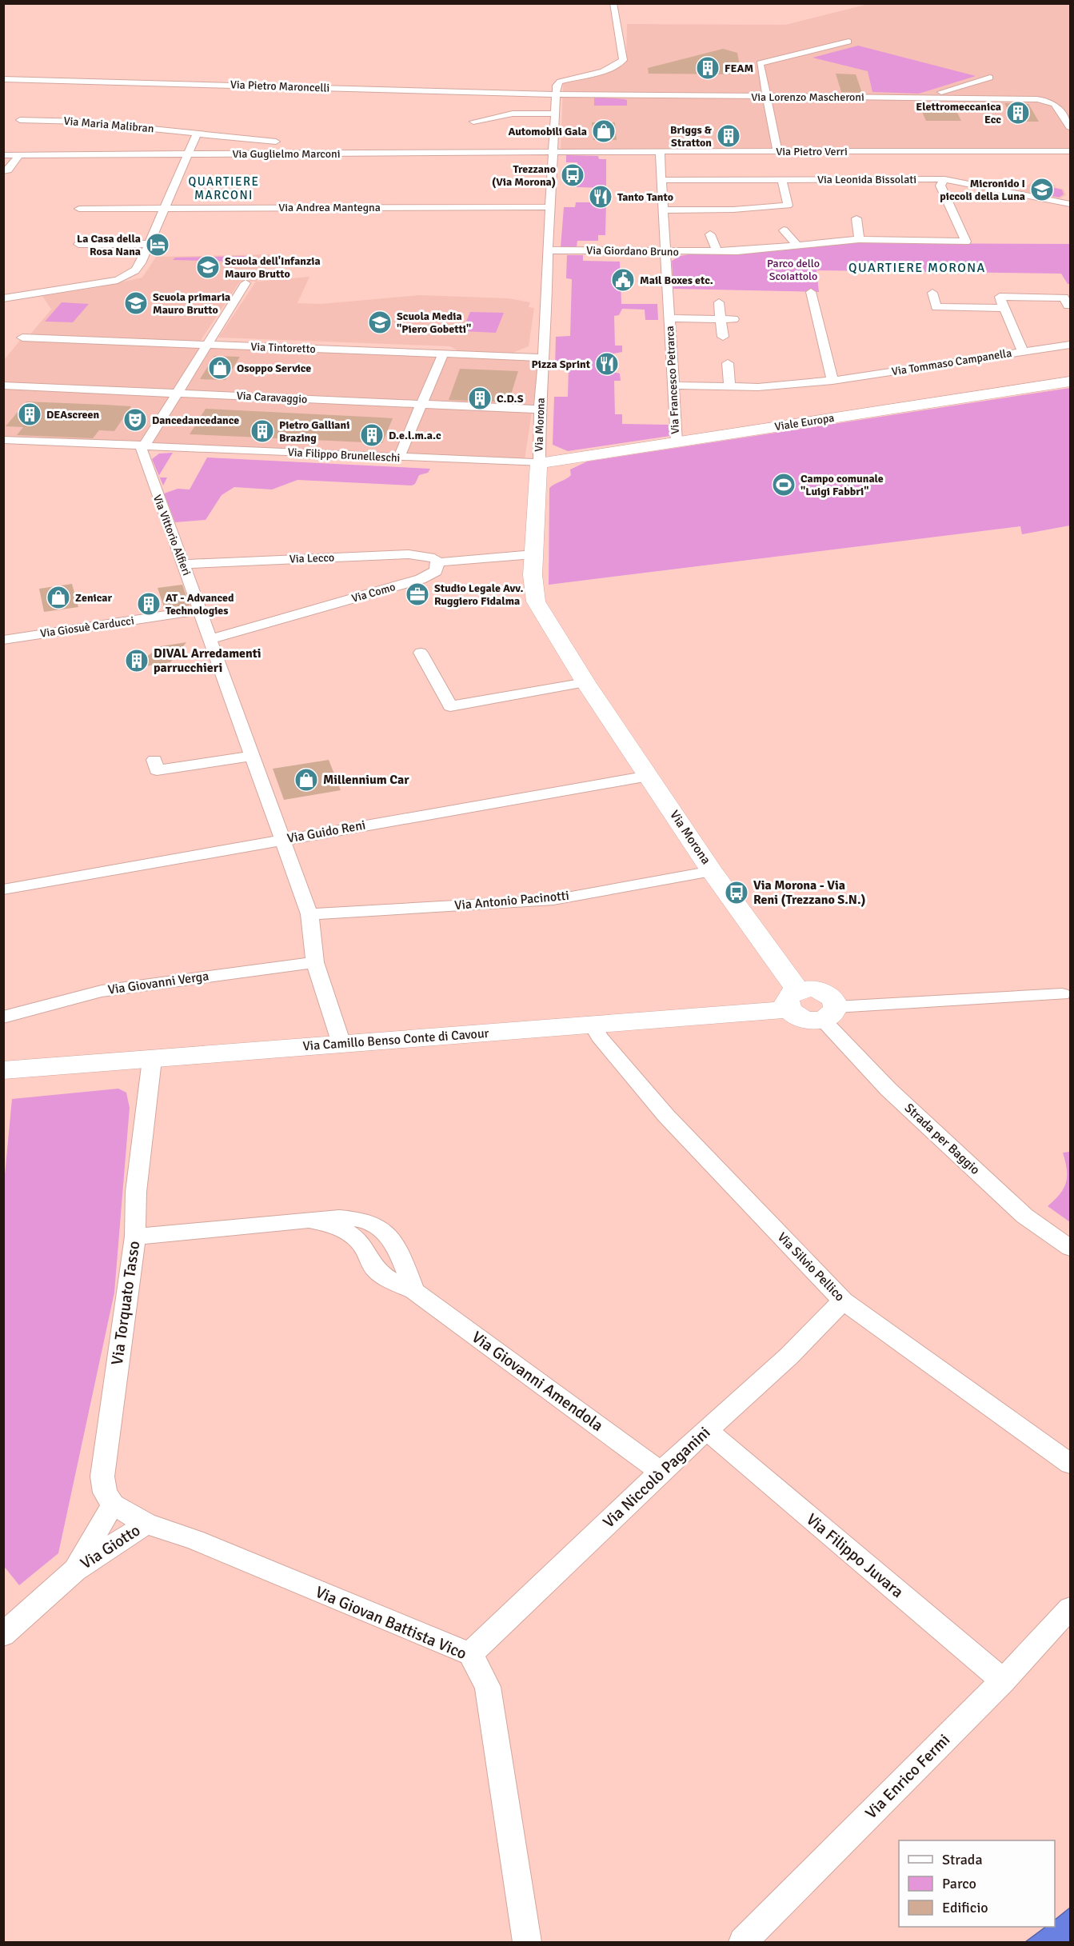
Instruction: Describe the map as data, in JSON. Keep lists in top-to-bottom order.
{
  "streets": {
    "main road": ["Viale Europa", "Via Morona", "Via Camillo Benso Conte di Cavour"],
    "street": [
      "Via Pietro Maroncelli",
      "Via Lorenzo Mascheroni",
      "Via Maria Malibran",
      "Via Pietro Verri",
      "Via Guglielmo Marconi",
      "Via Leonida Bissolati",
      "Via Andrea Mantegna",
      "Via Giordano Bruno",
      "Via Tintoretto",
      "Via Tommaso Campanella",
      "Via Francesco Petrarca",
      "Via Caravaggio",
      "Via Filippo Brunelleschi",
      "Via Vittorio Alfieri",
      "Via Lecco",
      "Via Como",
      "Via Giosuè Carducci",
      "Via Guido Reni",
      "Via Antonio Pacinotti",
      "Via Giovanni Verga",
      "Strada per Baggio",
      "Via Silvio Pellico",
      "Via Torquato Tasso",
      "Via Giovanni Amendola",
      "Via Niccolò Paganini",
      "Via Giotto",
      "Via Filippo Juvara",
      "Via Giovan Battista Vico",
      "Via Enrico Fermi"
    ]
  },
  "crossings": [
    ["Via Pietro Maroncelli", "Via Lorenzo Mascheroni"],
    ["Via Pietro Maroncelli", "Via Morona"],
    ["Via Lorenzo Mascheroni", "Via Morona"],
    ["Via Pietro Verri", "Via Guglielmo Marconi"],
    ["Via Pietro Verri", "Via Francesco Petrarca"],
    ["Via Pietro Verri", "Via Morona"],
    ["Via Guglielmo Marconi", "Via Morona"],
    ["Via Leonida Bissolati", "Via Giordano Bruno"],
    ["Via Leonida Bissolati", "Via Francesco Petrarca"],
    ["Via Andrea Mantegna", "Via Morona"],
    ["Via Giordano Bruno", "Via Francesco Petrarca"],
    ["Via Giordano Bruno", "Via Morona"],
    ["Via Tintoretto", "Via Morona"],
    ["Via Tommaso Campanella", "Via Francesco Petrarca"],
    ["Via Francesco Petrarca", "Viale Europa"],
    ["Via Caravaggio", "Via Morona"],
    ["Viale Europa", "Via Morona"],
    ["Viale Europa", "Via Filippo Brunelleschi"],
    ["Via Morona", "Via Filippo Brunelleschi"],
    ["Via Morona", "Via Guido Reni"],
    ["Via Morona", "Via Antonio Pacinotti"],
    ["Via Morona", "Via Camillo Benso Conte di Cavour"],
    ["Via Filippo Brunelleschi", "Via Vittorio Alfieri"],
    ["Via Vittorio Alfieri", "Via Lecco"],
    ["Via Vittorio Alfieri", "Via Como"],
    ["Via Vittorio Alfieri", "Via Giosuè Carducci"],
    ["Via Vittorio Alfieri", "Via Guido Reni"],
    ["Via Vittorio Alfieri", "Via Antonio Pacinotti"],
    ["Via Vittorio Alfieri", "Via Giovanni Verga"],
    ["Via Vittorio Alfieri", "Via Camillo Benso Conte di Cavour"],
    ["Via Lecco", "Via Como"],
    ["Via Camillo Benso Conte di Cavour", "Via Silvio Pellico"],
    ["Via Camillo Benso Conte di Cavour", "Via Torquato Tasso"],
    ["Via Silvio Pellico", "Via Niccolò Paganini"],
    ["Via Torquato Tasso", "Via Giovanni Amendola"],
    ["Via Torquato Tasso", "Via Giotto"],
    ["Via Giovanni Amendola", "Via Niccolò Paganini"],
    ["Via Niccolò Paganini", "Via Filippo Juvara"],
    ["Via Niccolò Paganini", "Via Giovan Battista Vico"],
    ["Via Giotto", "Via Giovan Battista Vico"],
    ["Via Filippo Juvara", "Via Enrico Fermi"]
  ],
  "districts": ["QUARTIERE MARCONI", "QUARTIERE MORONA"],
  "parks": ["Parco dello Scoiattolo"],
  "places": {
    "building": [
      "FEAM",
      "Elettromeccanica Ecc",
      "Briggs & Stratton",
      "C.D.S",
      "DEAscreen",
      "Pietro Galliani Brazing",
      "D.e.l.m.a.c",
      "AT - Advanced Technologies",
      "DIVAL Arredamenti parrucchieri"
    ],
    "shop": [
      "Automobili Gala",
      "Osoppo Service",
      "Zenicar",
      "Millennium Car"
    ],
    "bus stop": ["Trezzano (Via Morona)", "Via Morona - Via Reni (Trezzano S.N.)"],
    "school or university": [
      "Micronido I piccoli della Luna",
      "Scuola dell'Infanzia Mauro Brutto",
      "Scuola primaria Mauro Brutto",
      "Scuola Media \"Piero Gobetti\""
    ],
    "restaurant": ["Tanto Tanto", "Pizza Sprint"],
    "hotel": ["La Casa della Rosa Nana"],
    "public building": ["Mail Boxes etc."],
    "theatre": ["Dancedancedance"],
    "sports": ["Campo comunale \"Luigi Fabbri\""],
    "office": ["Studio Legale Avv. Ruggiero Fidalma"]
  },
  "legend": ["Strada", "Parco", "Edificio"]
}
